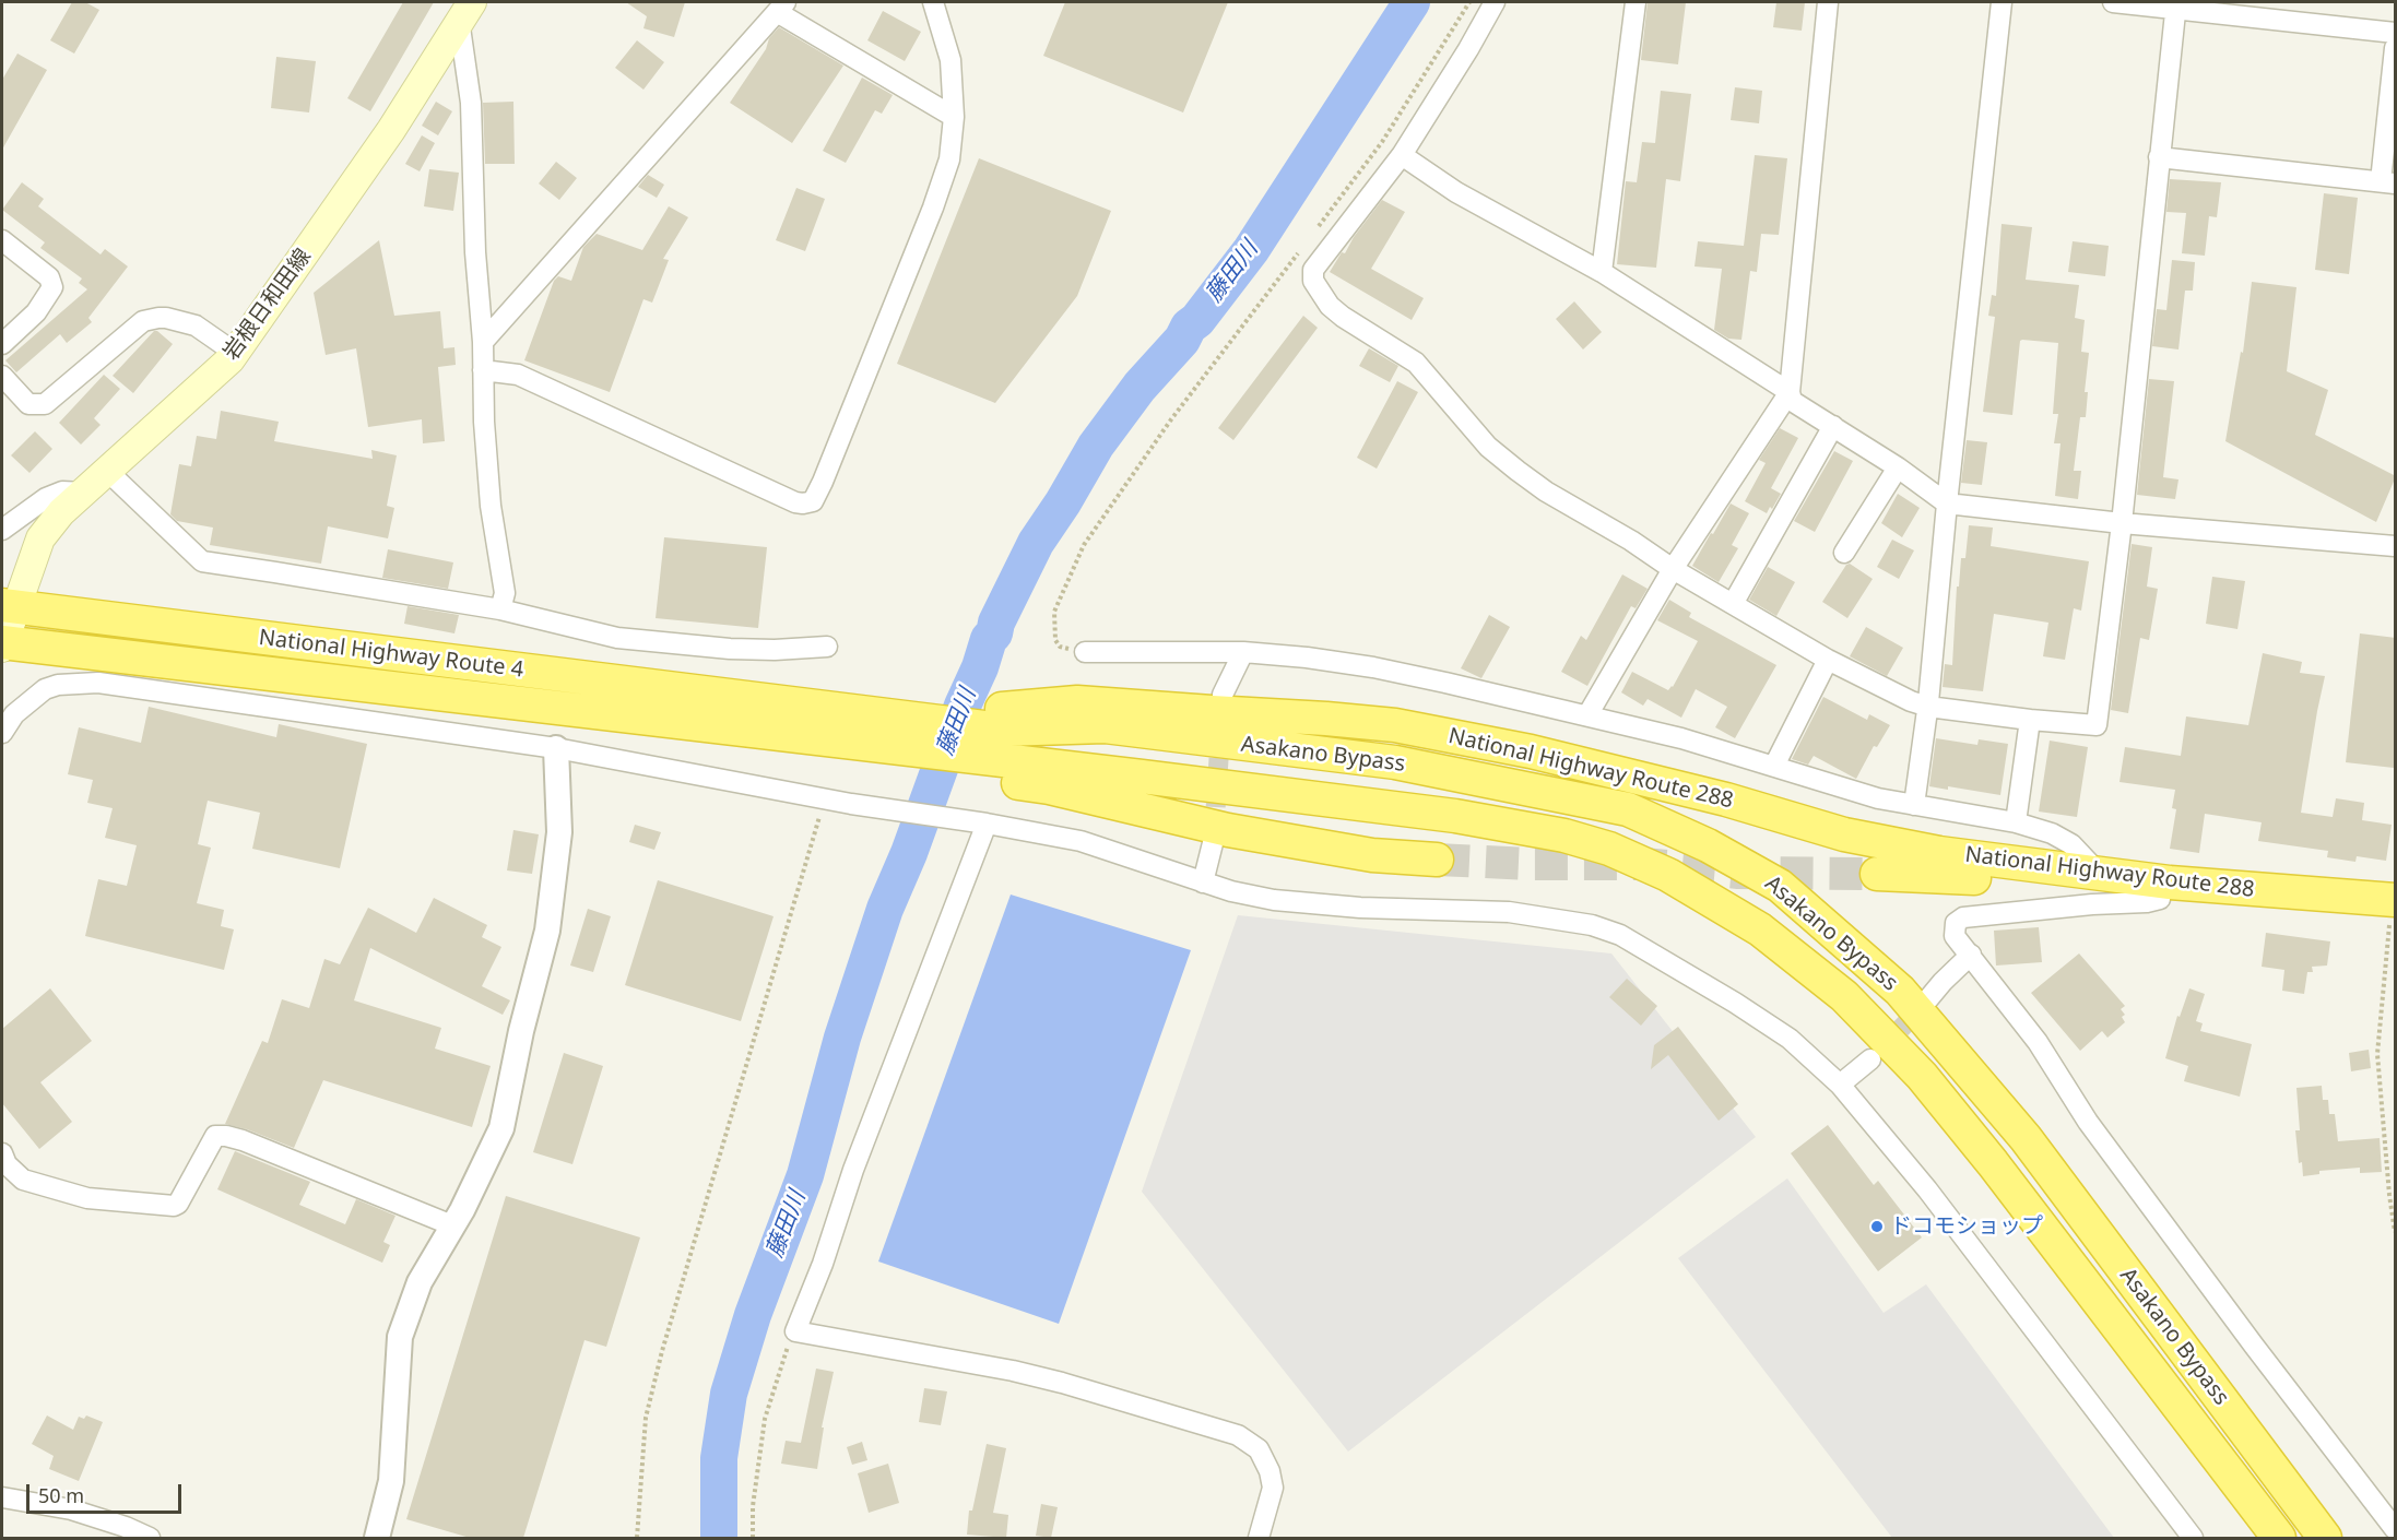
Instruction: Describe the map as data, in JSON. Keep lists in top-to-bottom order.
{
  "streets": {
    "highway": ["National Highway Route 4", "Asakano Bypass", "National Highway Route 288"],
    "main road": ["岩根日和田線"]
  },
  "crossings": [
    ["岩根日和田線", "National Highway Route 4"],
    ["National Highway Route 4", "National Highway Route 288"],
    ["Asakano Bypass", "National Highway Route 288"]
  ],
  "water": ["藤田川"],
  "places": ["ドコモショップ"],
  "scale_bar": "50 m"
}
